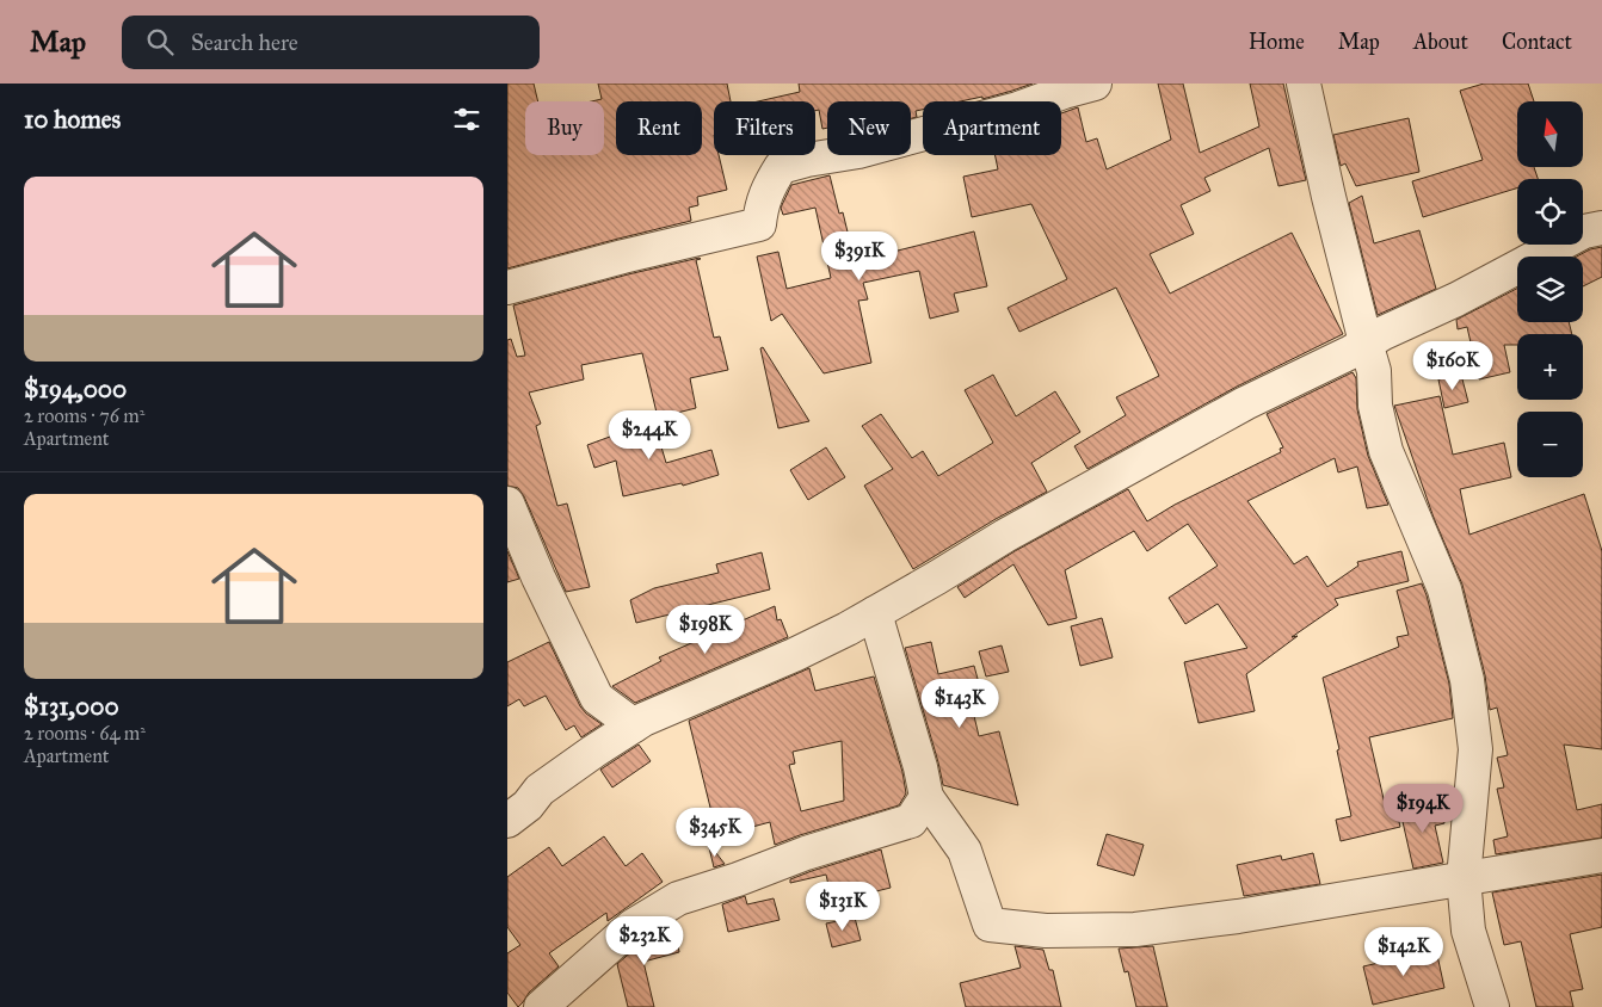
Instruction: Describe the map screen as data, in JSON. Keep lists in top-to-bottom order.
{
  "north": "top",
  "page": {
    "header": "Map",
    "search": "Search here",
    "nav": [
      "Home",
      "Map",
      "About",
      "Contact"
    ],
    "heading": "10 homes",
    "map_buttons": ["+", "−"],
    "chip": [
      "Buy",
      "Rent",
      "Filters",
      "New",
      "Apartment"
    ],
    "list": [
      {
        "name": "$194,000",
        "note": "2 rooms · 76 m² · Apartment"
      },
      {
        "name": "$131,000",
        "note": "2 rooms · 64 m² · Apartment"
      }
    ],
    "price": [
      "$391K",
      "$160K",
      "$244K",
      "$198K",
      "$143K",
      "$194K",
      "$345K",
      "$131K",
      "$232K",
      "$142K"
    ]
  }
}
